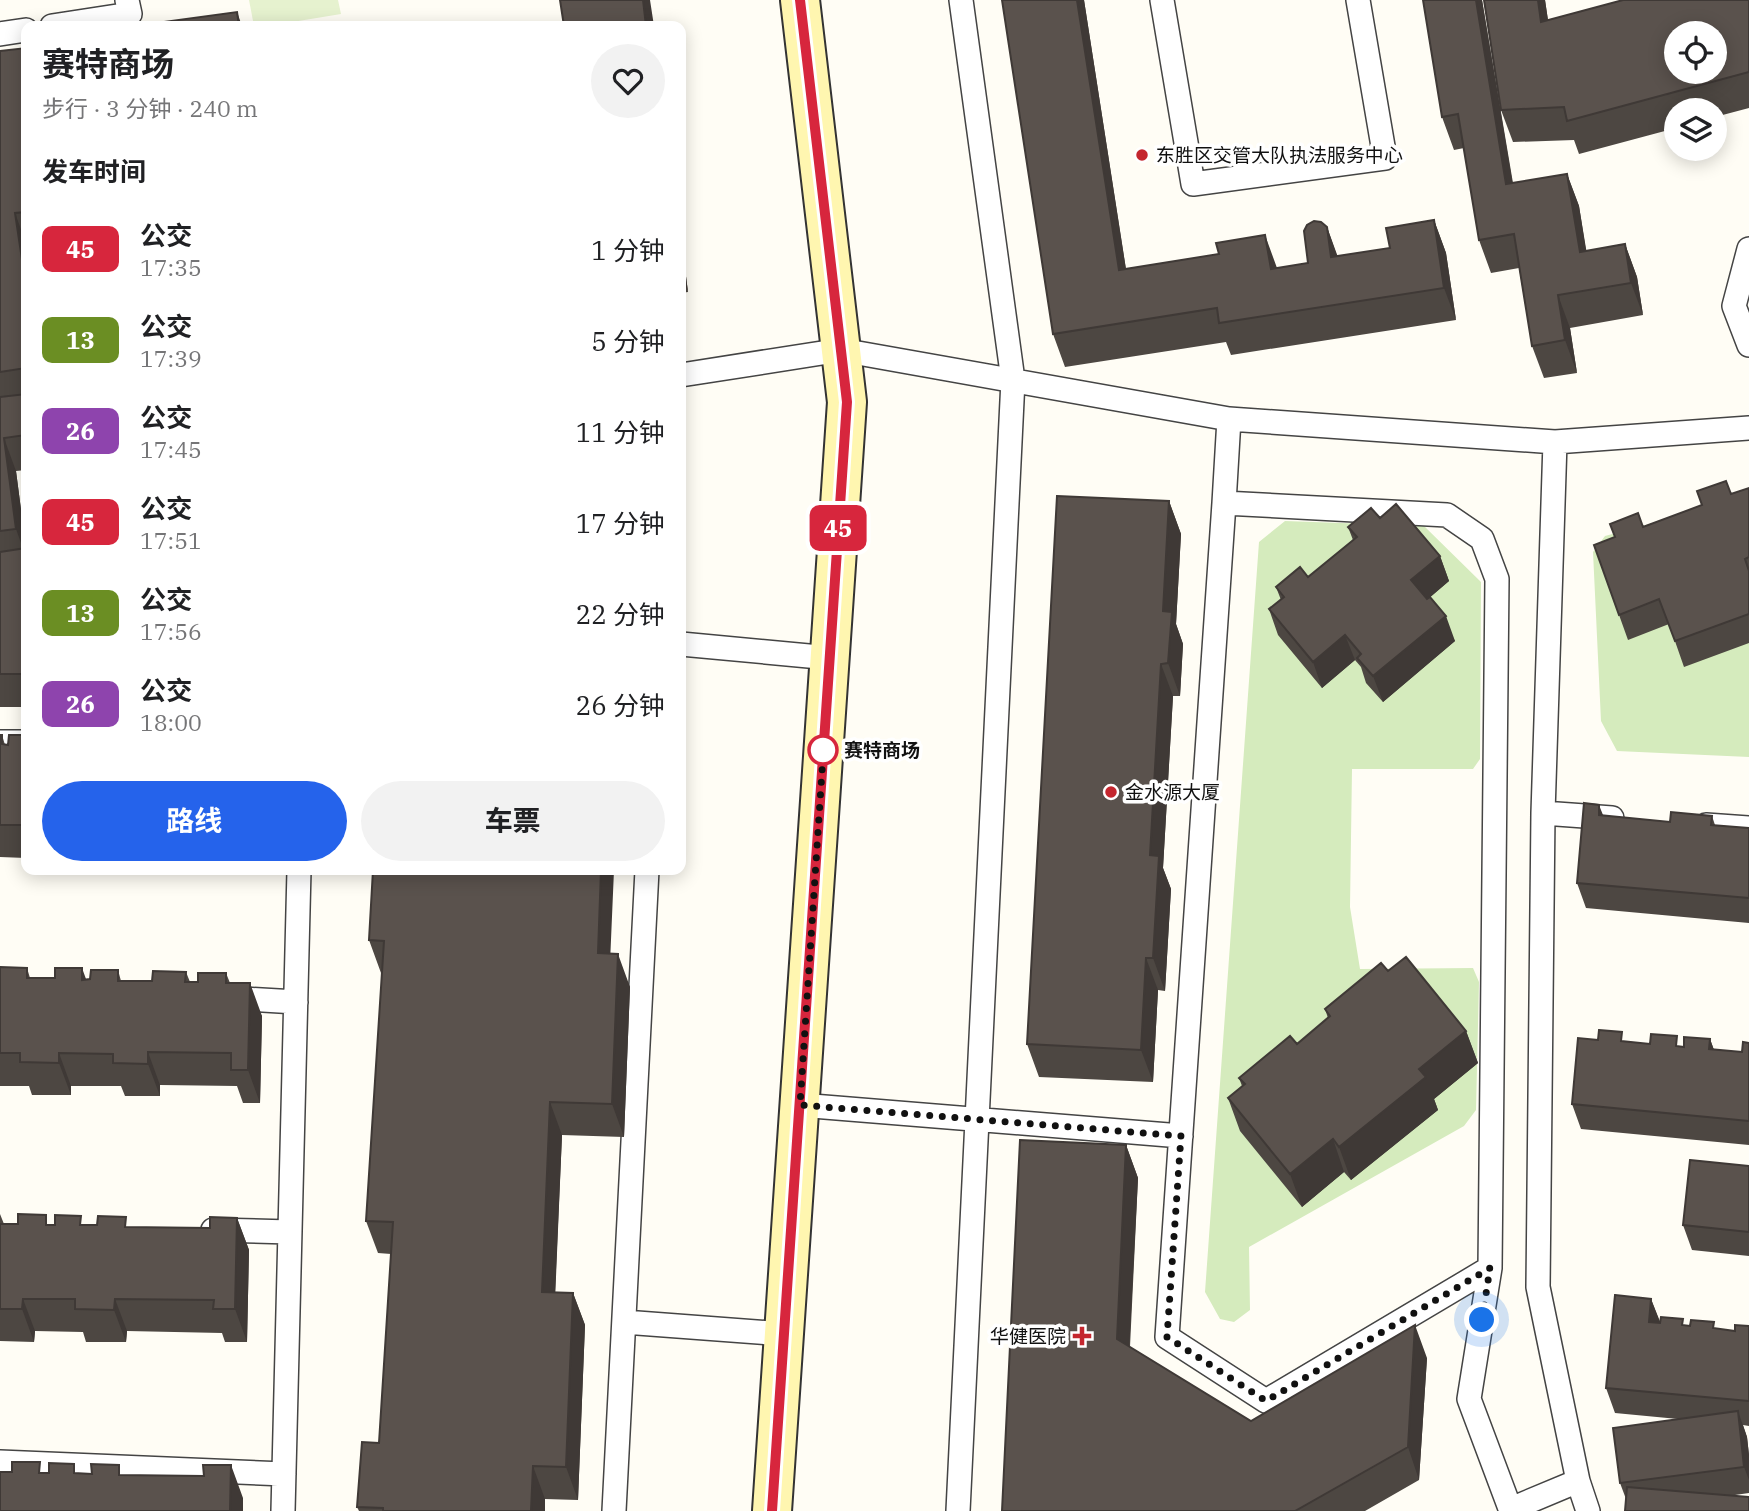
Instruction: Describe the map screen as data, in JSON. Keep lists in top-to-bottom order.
{
  "places": {
    "other": ["东胜区交管大队执法服务中心", "赛特商场", "金水源大厦"],
    "health": ["华健医院"]
  },
  "lines": ["bus line 45"],
  "page": {
    "on_map": "45",
    "heading": [
      ["赛特商场", "步行 · 3 分钟 · 240 m"],
      "发车时间"
    ],
    "list": [
      {
        "mark": "45",
        "name": "公交",
        "note": "17:35",
        "value": "1 分钟"
      },
      {
        "mark": "13",
        "name": "公交",
        "note": "17:39",
        "value": "5 分钟"
      },
      {
        "mark": "26",
        "name": "公交",
        "note": "17:45",
        "value": "11 分钟"
      },
      {
        "mark": "45",
        "name": "公交",
        "note": "17:51",
        "value": "17 分钟"
      },
      {
        "mark": "13",
        "name": "公交",
        "note": "17:56",
        "value": "22 分钟"
      },
      {
        "mark": "26",
        "name": "公交",
        "note": "18:00",
        "value": "26 分钟"
      }
    ],
    "buttons": ["路线", "车票"]
  }
}
